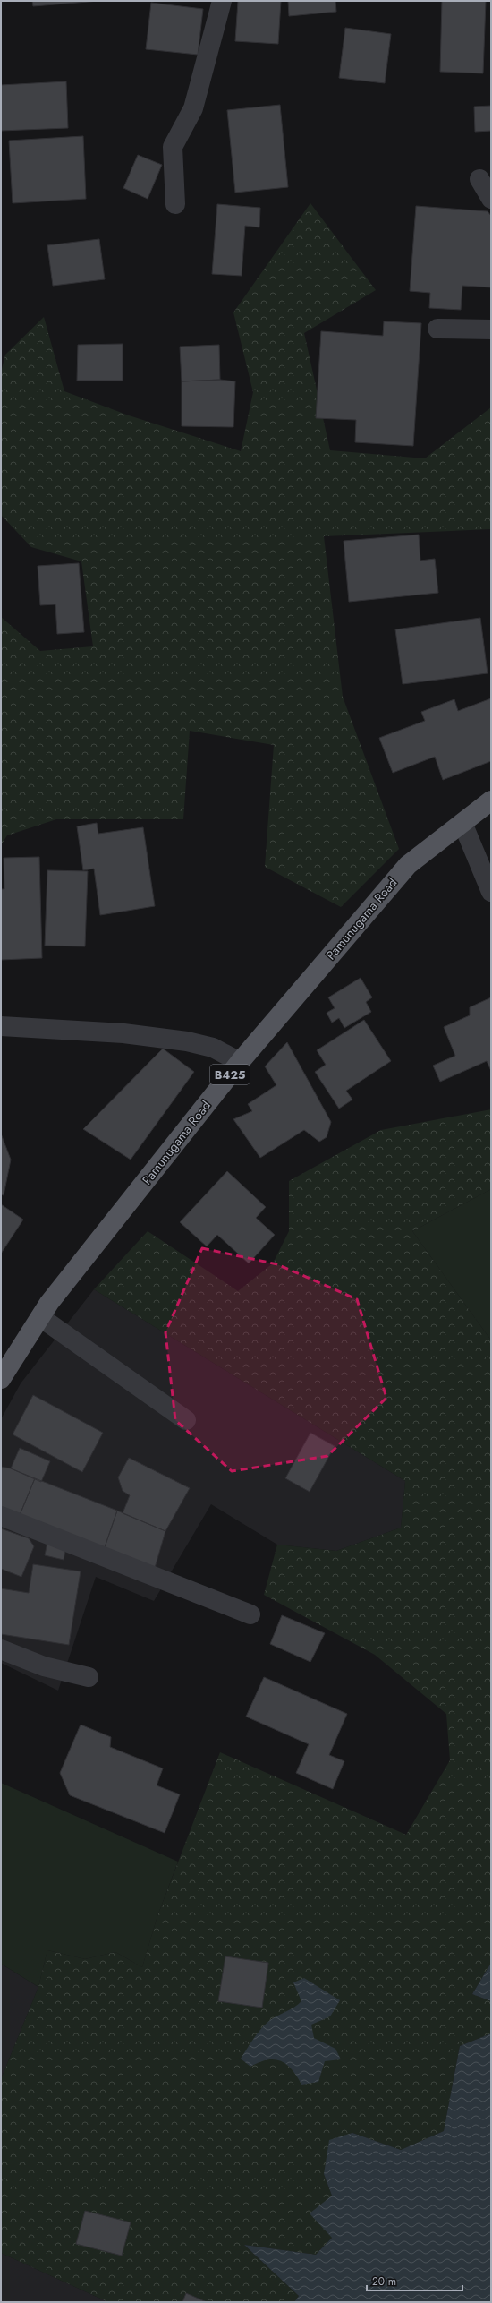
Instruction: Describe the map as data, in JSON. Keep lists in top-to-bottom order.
{
  "streets": {
    "main road": ["Pamunugama Road", "B425"]
  },
  "scale_bar": "20 m"
}
